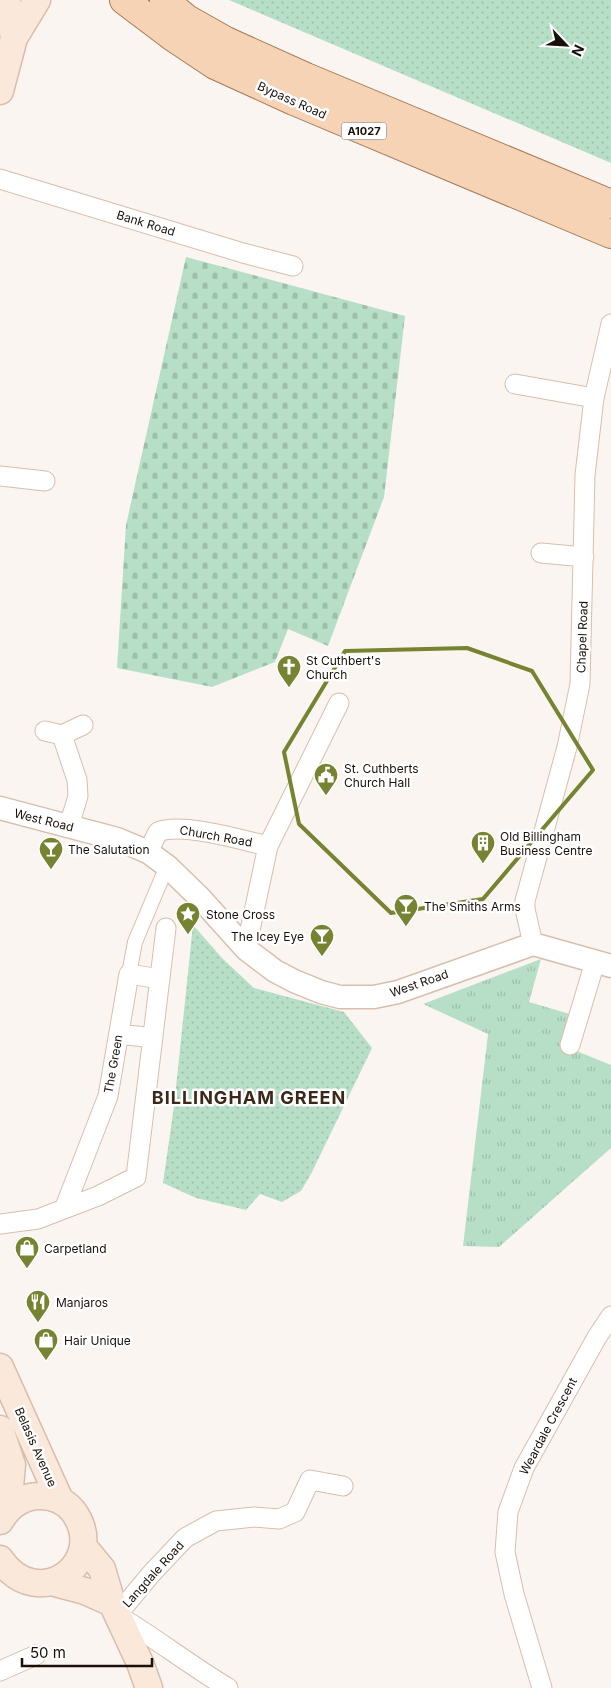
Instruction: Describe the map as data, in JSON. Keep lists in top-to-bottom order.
{
  "streets": {
    "main road": ["Bypass Road", "A1027", "Belasis Avenue"],
    "street": [
      "Bank Road",
      "Chapel Road",
      "West Road",
      "Church Road",
      "The Green",
      "Weardale Crescent",
      "Langdale Road"
    ]
  },
  "crossings": [
    ["Chapel Road", "West Road"],
    ["West Road", "Church Road"],
    ["West Road", "The Green"]
  ],
  "districts": ["BILLINGHAM GREEN"],
  "places": {
    "church": ["St Cuthbert's Church"],
    "public building": ["St. Cuthberts Church Hall"],
    "building": ["Old Billingham Business Centre"],
    "bar": ["The Salutation", "The Smiths Arms", "The Icey Eye"],
    "place": ["Stone Cross"],
    "shop": ["Carpetland", "Hair Unique"],
    "restaurant": ["Manjaros"]
  },
  "scale_bar": "50 m",
  "north": "bottom right"
}
